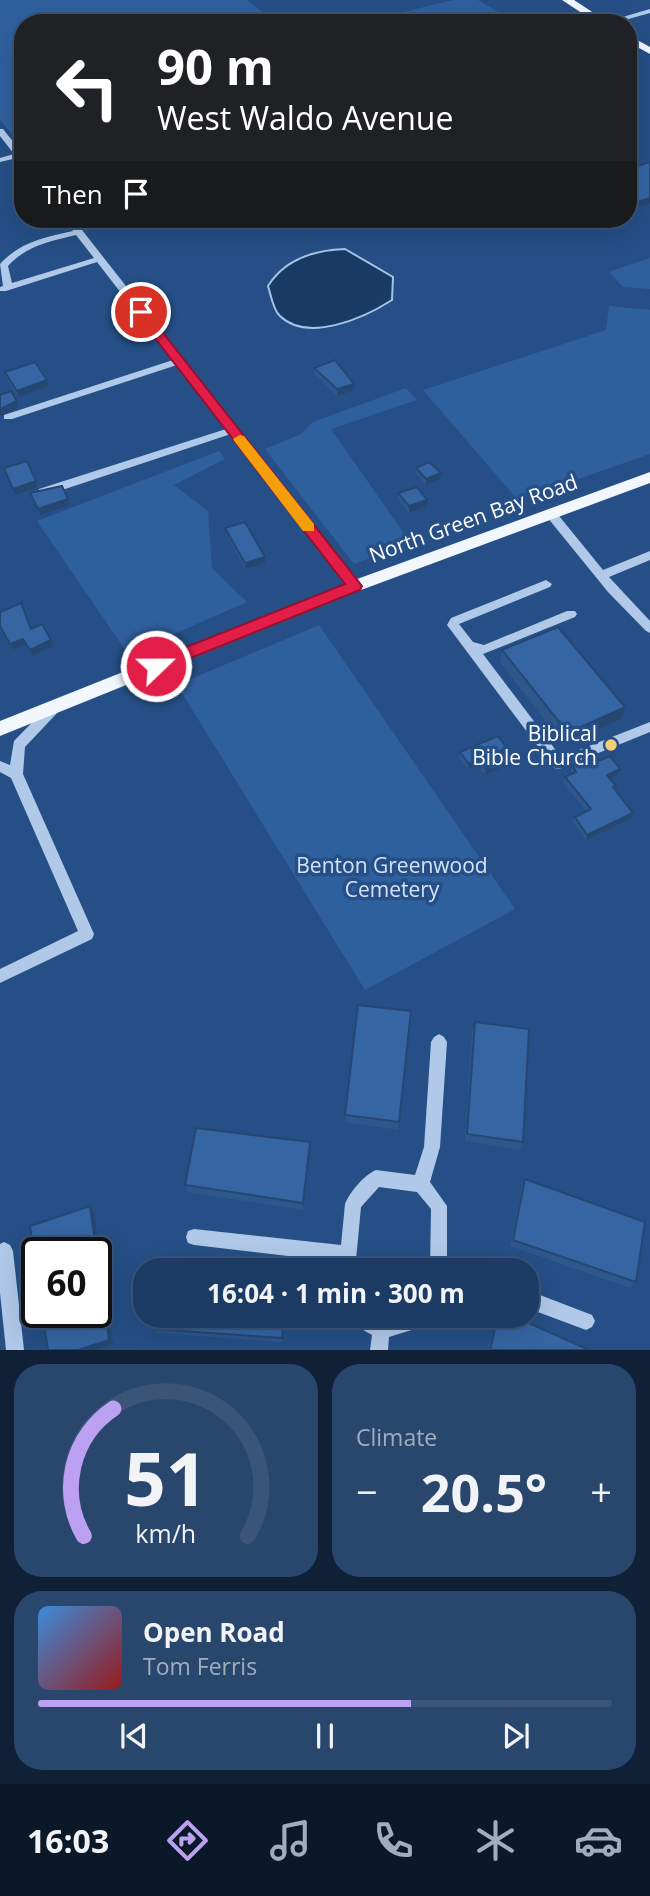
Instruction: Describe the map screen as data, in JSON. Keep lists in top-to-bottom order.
{
  "streets": {
    "main road": ["North Green Bay Road"]
  },
  "parks": ["Benton Greenwood Cemetery"],
  "places": ["Biblical Bible Church"],
  "page": {
    "turn": ["90 m", "West Waldo Avenue"],
    "then": "Then",
    "limit": "60",
    "trip": "16:04 · 1 min · 300 m",
    "tile": "Climate",
    "heat": ["−", "20.5°", "+"],
    "song": ["Open Road", "Tom Ferris"],
    "tabs": "16:03",
    "gauge": ["51", "km/h"]
  }
}
